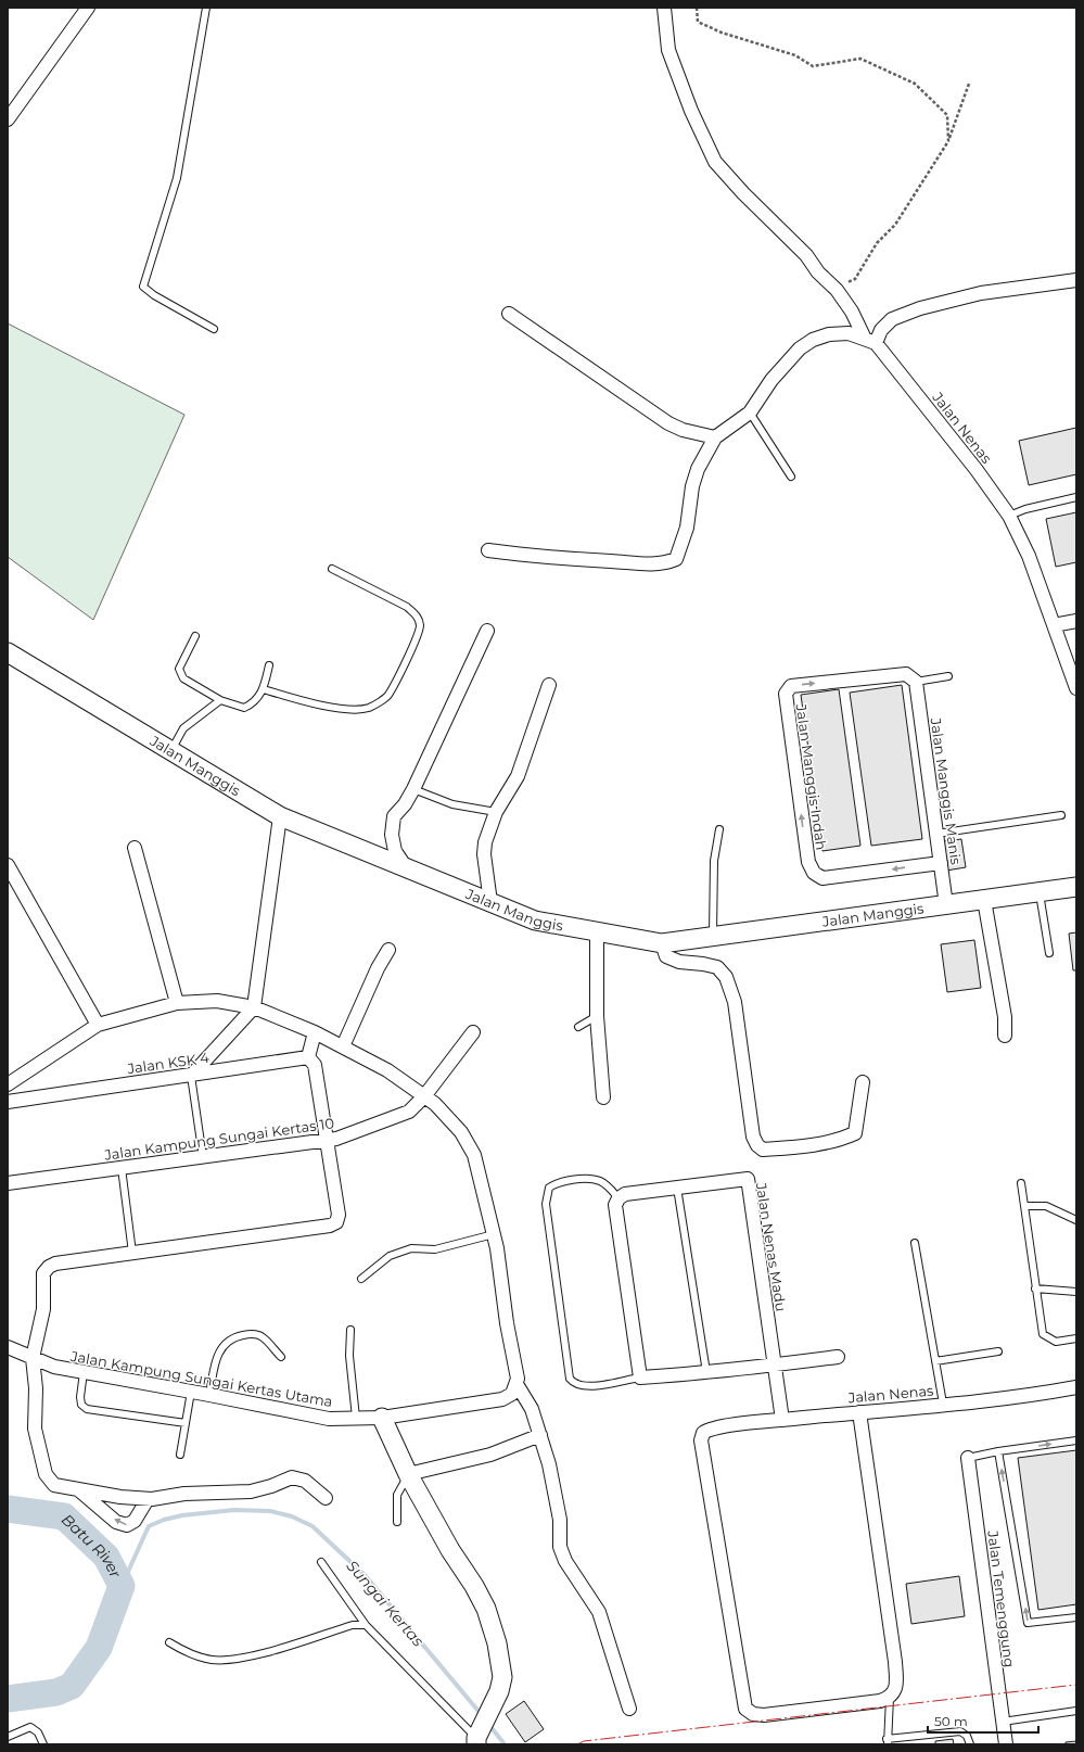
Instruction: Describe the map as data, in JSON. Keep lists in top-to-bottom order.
{
  "streets": {
    "street": [
      "Jalan Nenas",
      "Jalan Manggis",
      "Jalan Manggis Indah",
      "Jalan Manggis Manis",
      "Jalan KSK 4",
      "Jalan Kampung Sungai Kertas 10",
      "Jalan Nenas Madu",
      "Jalan Kampung Sungai Kertas Utama",
      "Jalan Temenggung"
    ]
  },
  "crossings": [
    ["Jalan Nenas", "Jalan Nenas Madu"],
    ["Jalan Manggis", "Jalan Manggis Manis"],
    ["Jalan Manggis Indah", "Jalan Manggis Manis"]
  ],
  "water": ["Batu River", "Sungai Kertas"],
  "scale_bar": "50 m"
}
